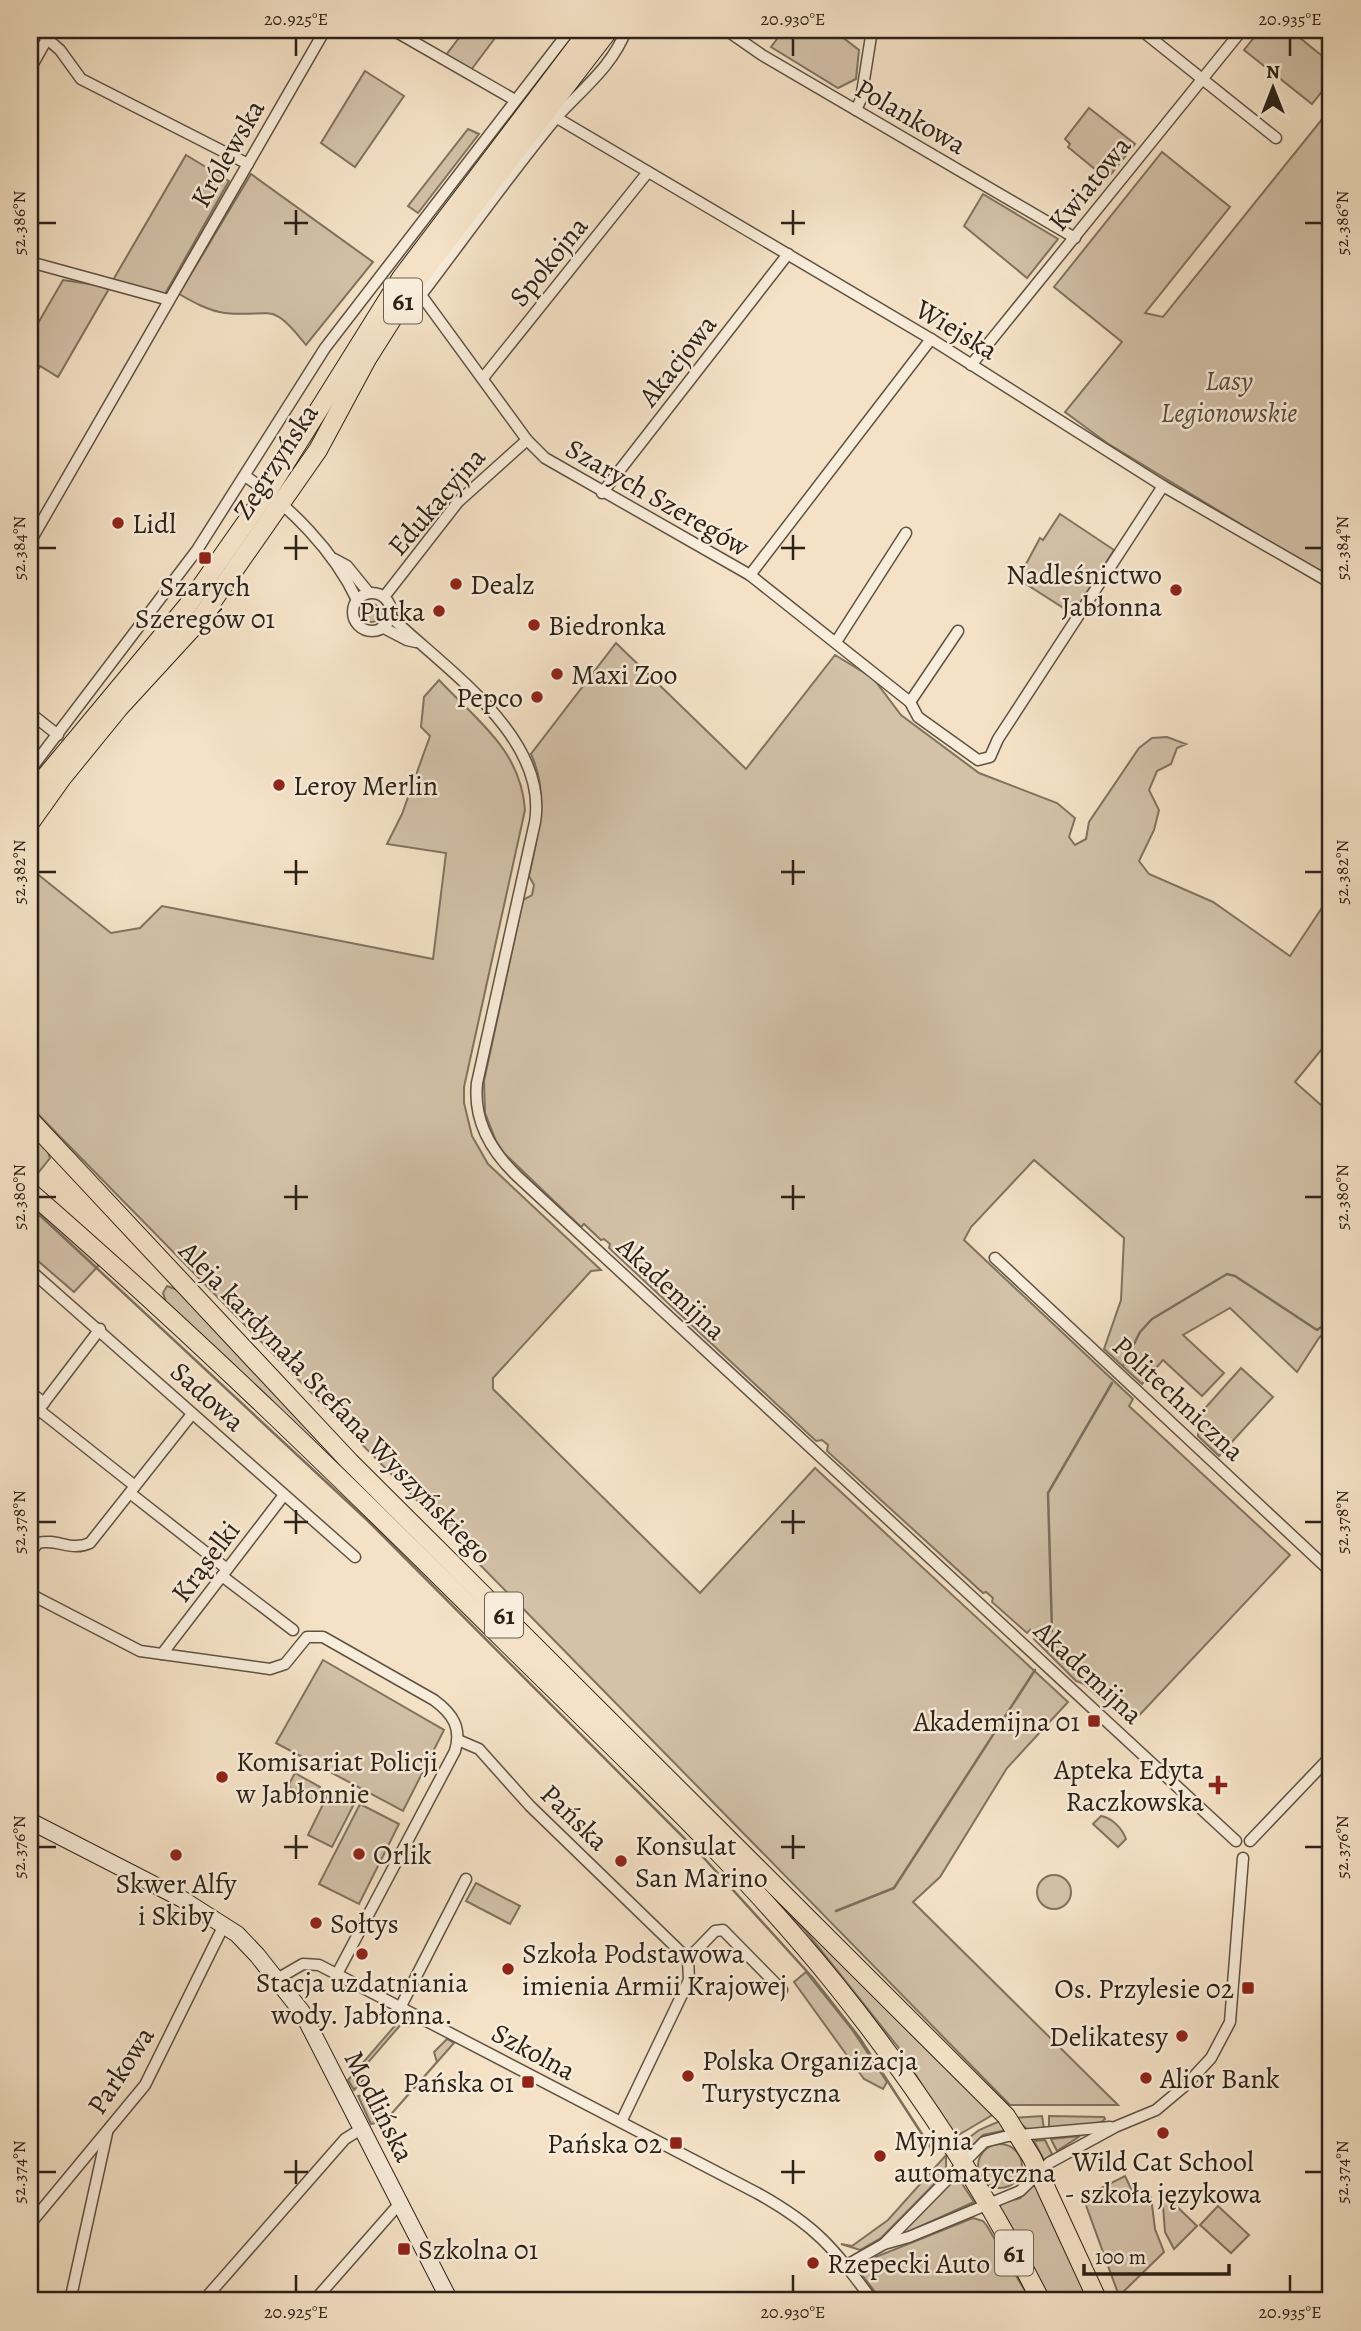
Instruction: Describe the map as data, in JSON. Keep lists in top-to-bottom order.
{
  "streets": {
    "main road": [
      "61",
      "Zegrzyńska",
      "Aleja kardynała Stefana Wyszyńskiego",
      "Modlińska"
    ],
    "street": [
      "Polankowa",
      "Królewska",
      "Kwiatowa",
      "Spokojna",
      "Wiejska",
      "Akacjowa",
      "Szarych Szeregów",
      "Edukacyjna",
      "Akademijna",
      "Sadowa",
      "Politechniczna",
      "Krąselki",
      "Pańska",
      "Szkolna",
      "Parkowa"
    ]
  },
  "crossings": [
    ["Polankowa", "Kwiatowa"],
    ["Kwiatowa", "Wiejska"],
    ["Spokojna", "Wiejska"],
    ["Spokojna", "Szarych Szeregów"],
    ["61", "Wiejska"],
    ["61", "Zegrzyńska"],
    ["61", "Aleja kardynała Stefana Wyszyńskiego"],
    ["Wiejska", "Akacjowa"],
    ["Wiejska", "Zegrzyńska"],
    ["Wiejska", "Szarych Szeregów"],
    ["Akacjowa", "Szarych Szeregów"],
    ["Szarych Szeregów", "Edukacyjna"],
    ["Edukacyjna", "Akademijna"],
    ["Sadowa", "Krąselki"],
    ["Szkolna", "Modlińska"],
    ["Parkowa", "Modlińska"]
  ],
  "parks": ["Lasy Legionowskie"],
  "places": {
    "other": [
      "Lidl",
      "Dealz",
      "Nadleśnictwo Jabłonna",
      "Putka",
      "Biedronka",
      "Maxi Zoo",
      "Pepco",
      "Leroy Merlin",
      "Komisariat Policji w Jabłonnie",
      "Orlik",
      "Skwer Alfy i Skiby",
      "Konsulat San Marino",
      "Sołtys",
      "Stacja uzdatniania wody. Jabłonna.",
      "Szkoła Podstawowa imienia Armii Krajowej",
      "Delikatesy",
      "Polska Organizacja Turystyczna",
      "Alior Bank",
      "Wild Cat School - szkoła językowa",
      "Myjnia automatyczna",
      "Rzepecki Auto"
    ],
    "transit": [
      "Szarych Szeregów 01",
      "Akademijna 01",
      "Os. Przylesie 02",
      "Pańska 01",
      "Pańska 02",
      "Szkolna 01"
    ],
    "health": ["Apteka Edyta Raczkowska"]
  },
  "scale_bar": "100 m",
  "north": "top",
  "coordinates": [
    "20.925°E",
    "20.930°E",
    "20.935°E",
    "52.386°N",
    "52.384°N",
    "52.382°N",
    "52.380°N",
    "52.378°N",
    "52.376°N",
    "52.374°N"
  ]
}
